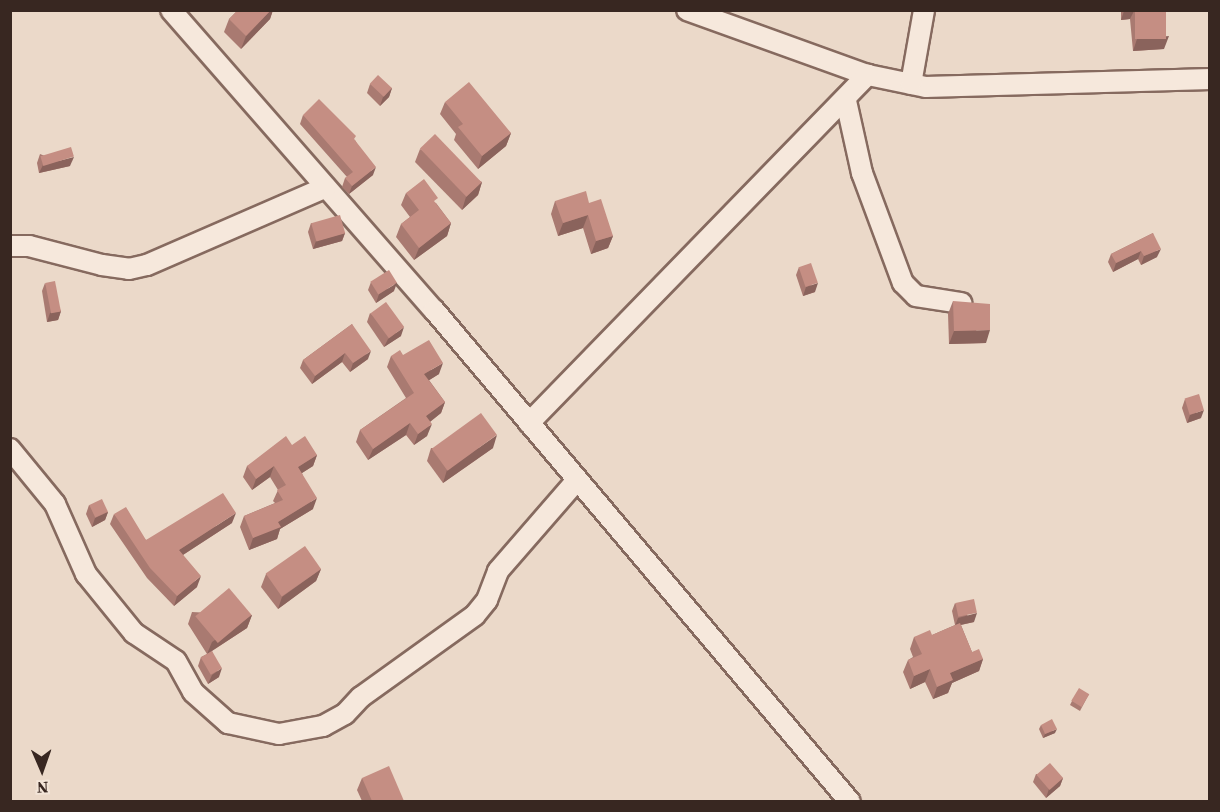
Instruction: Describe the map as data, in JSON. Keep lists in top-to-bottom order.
{
  "north": "bottom"
}
